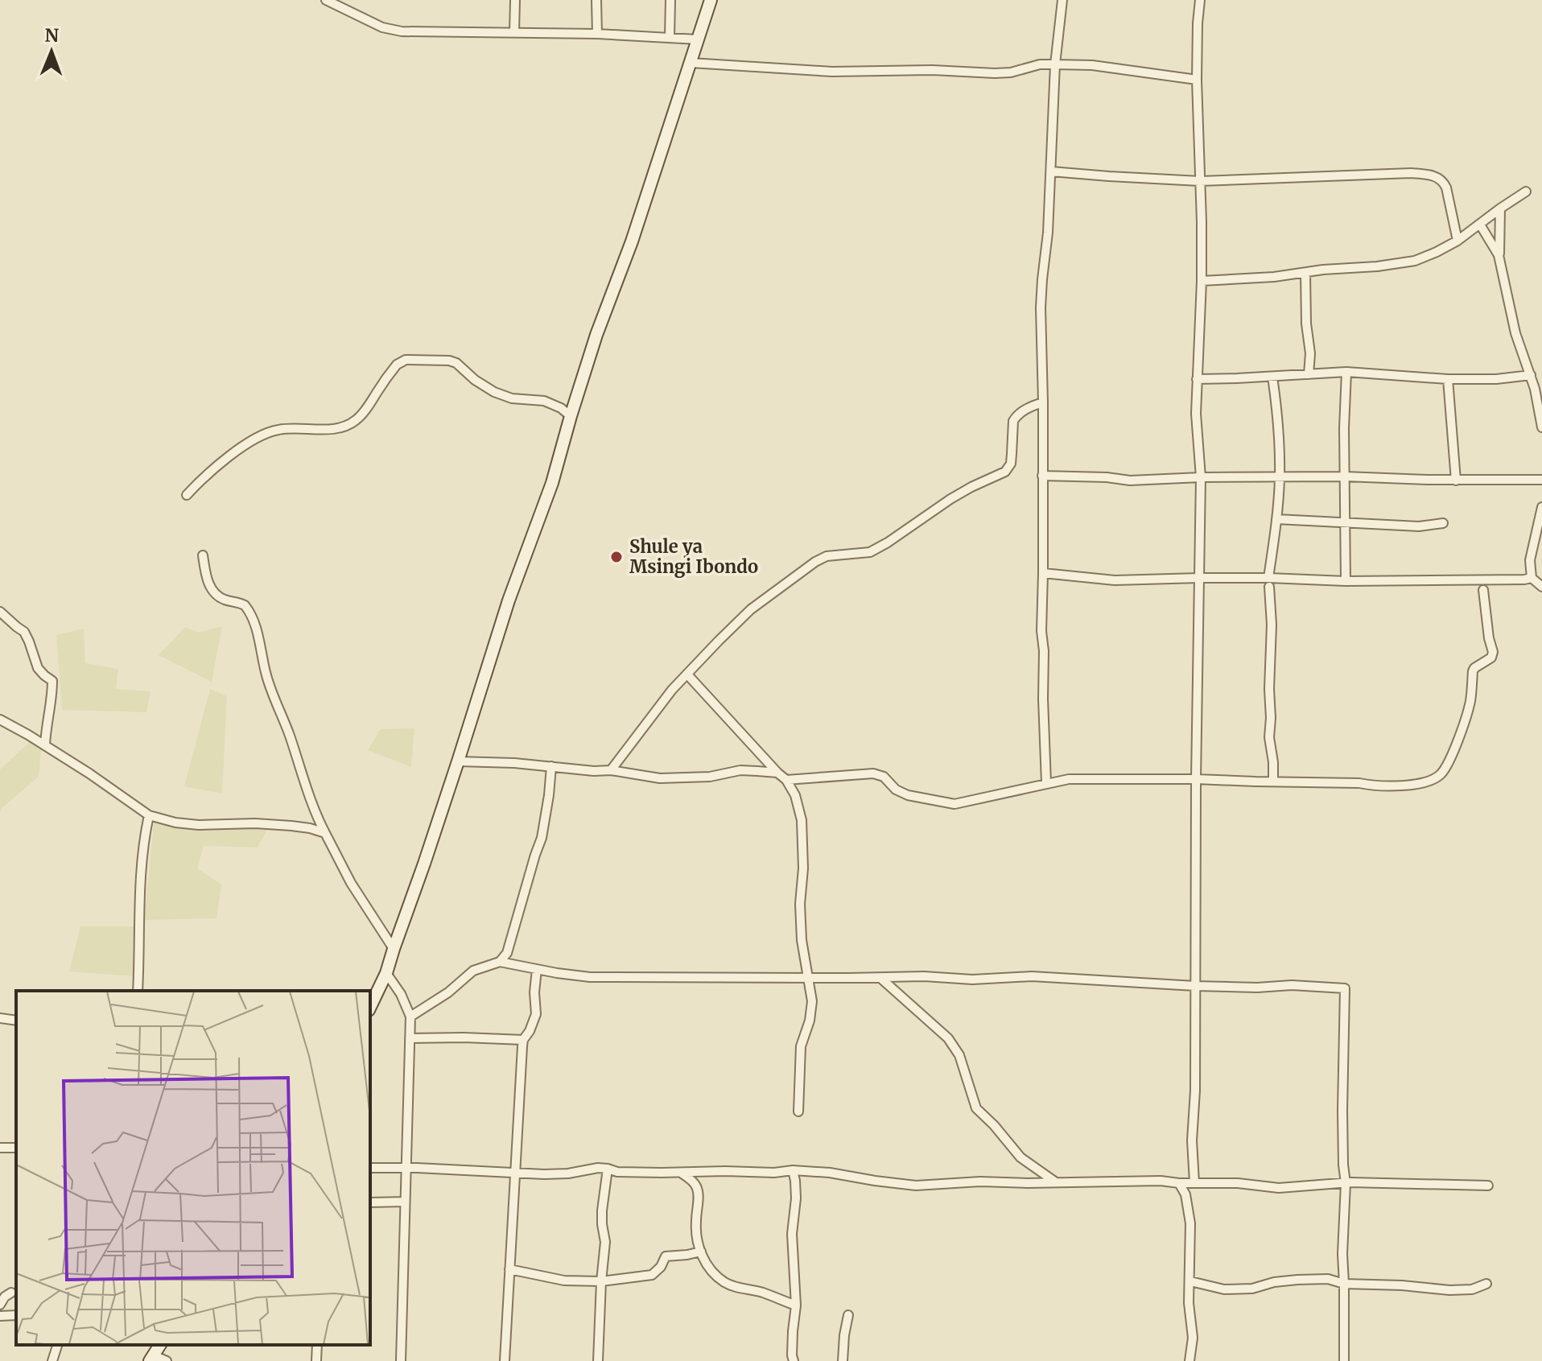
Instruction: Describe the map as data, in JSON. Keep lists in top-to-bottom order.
{
  "places": ["Shule ya Msingi Ibondo"],
  "north": "top"
}
